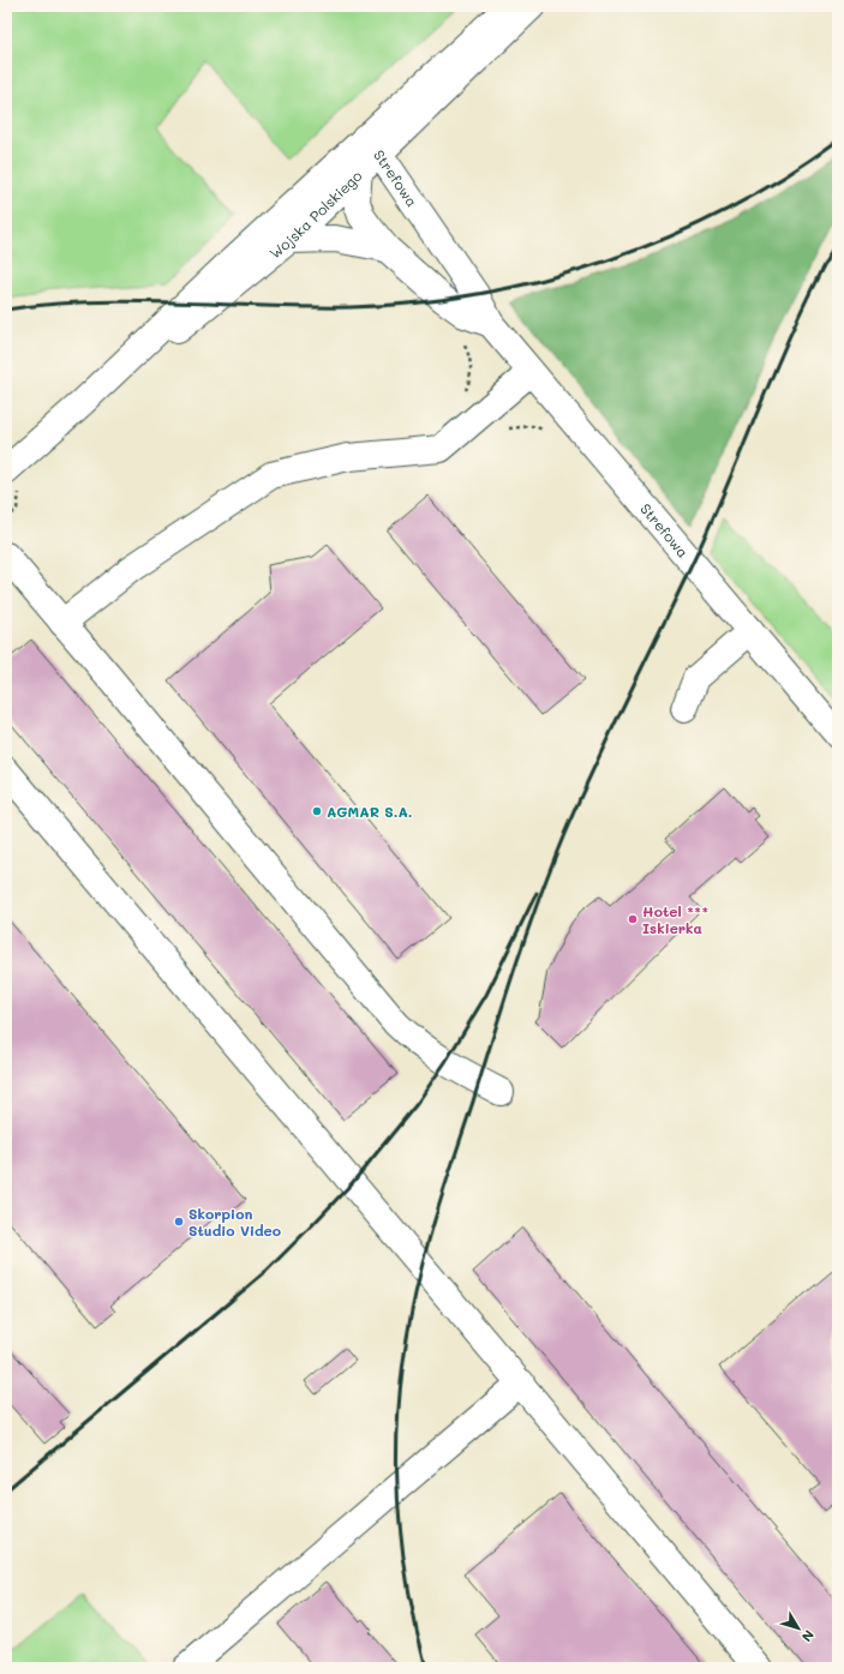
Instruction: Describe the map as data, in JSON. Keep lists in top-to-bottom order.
{
  "streets": {
    "street": ["Strefowa", "Wojska Polskiego"]
  },
  "crossings": [
    ["Strefowa", "Wojska Polskiego"]
  ],
  "places": ["AGMAR S.A.", "Hotel *** Iskierka", "Skorpion Studio Video"],
  "north": "bottom right"
}
